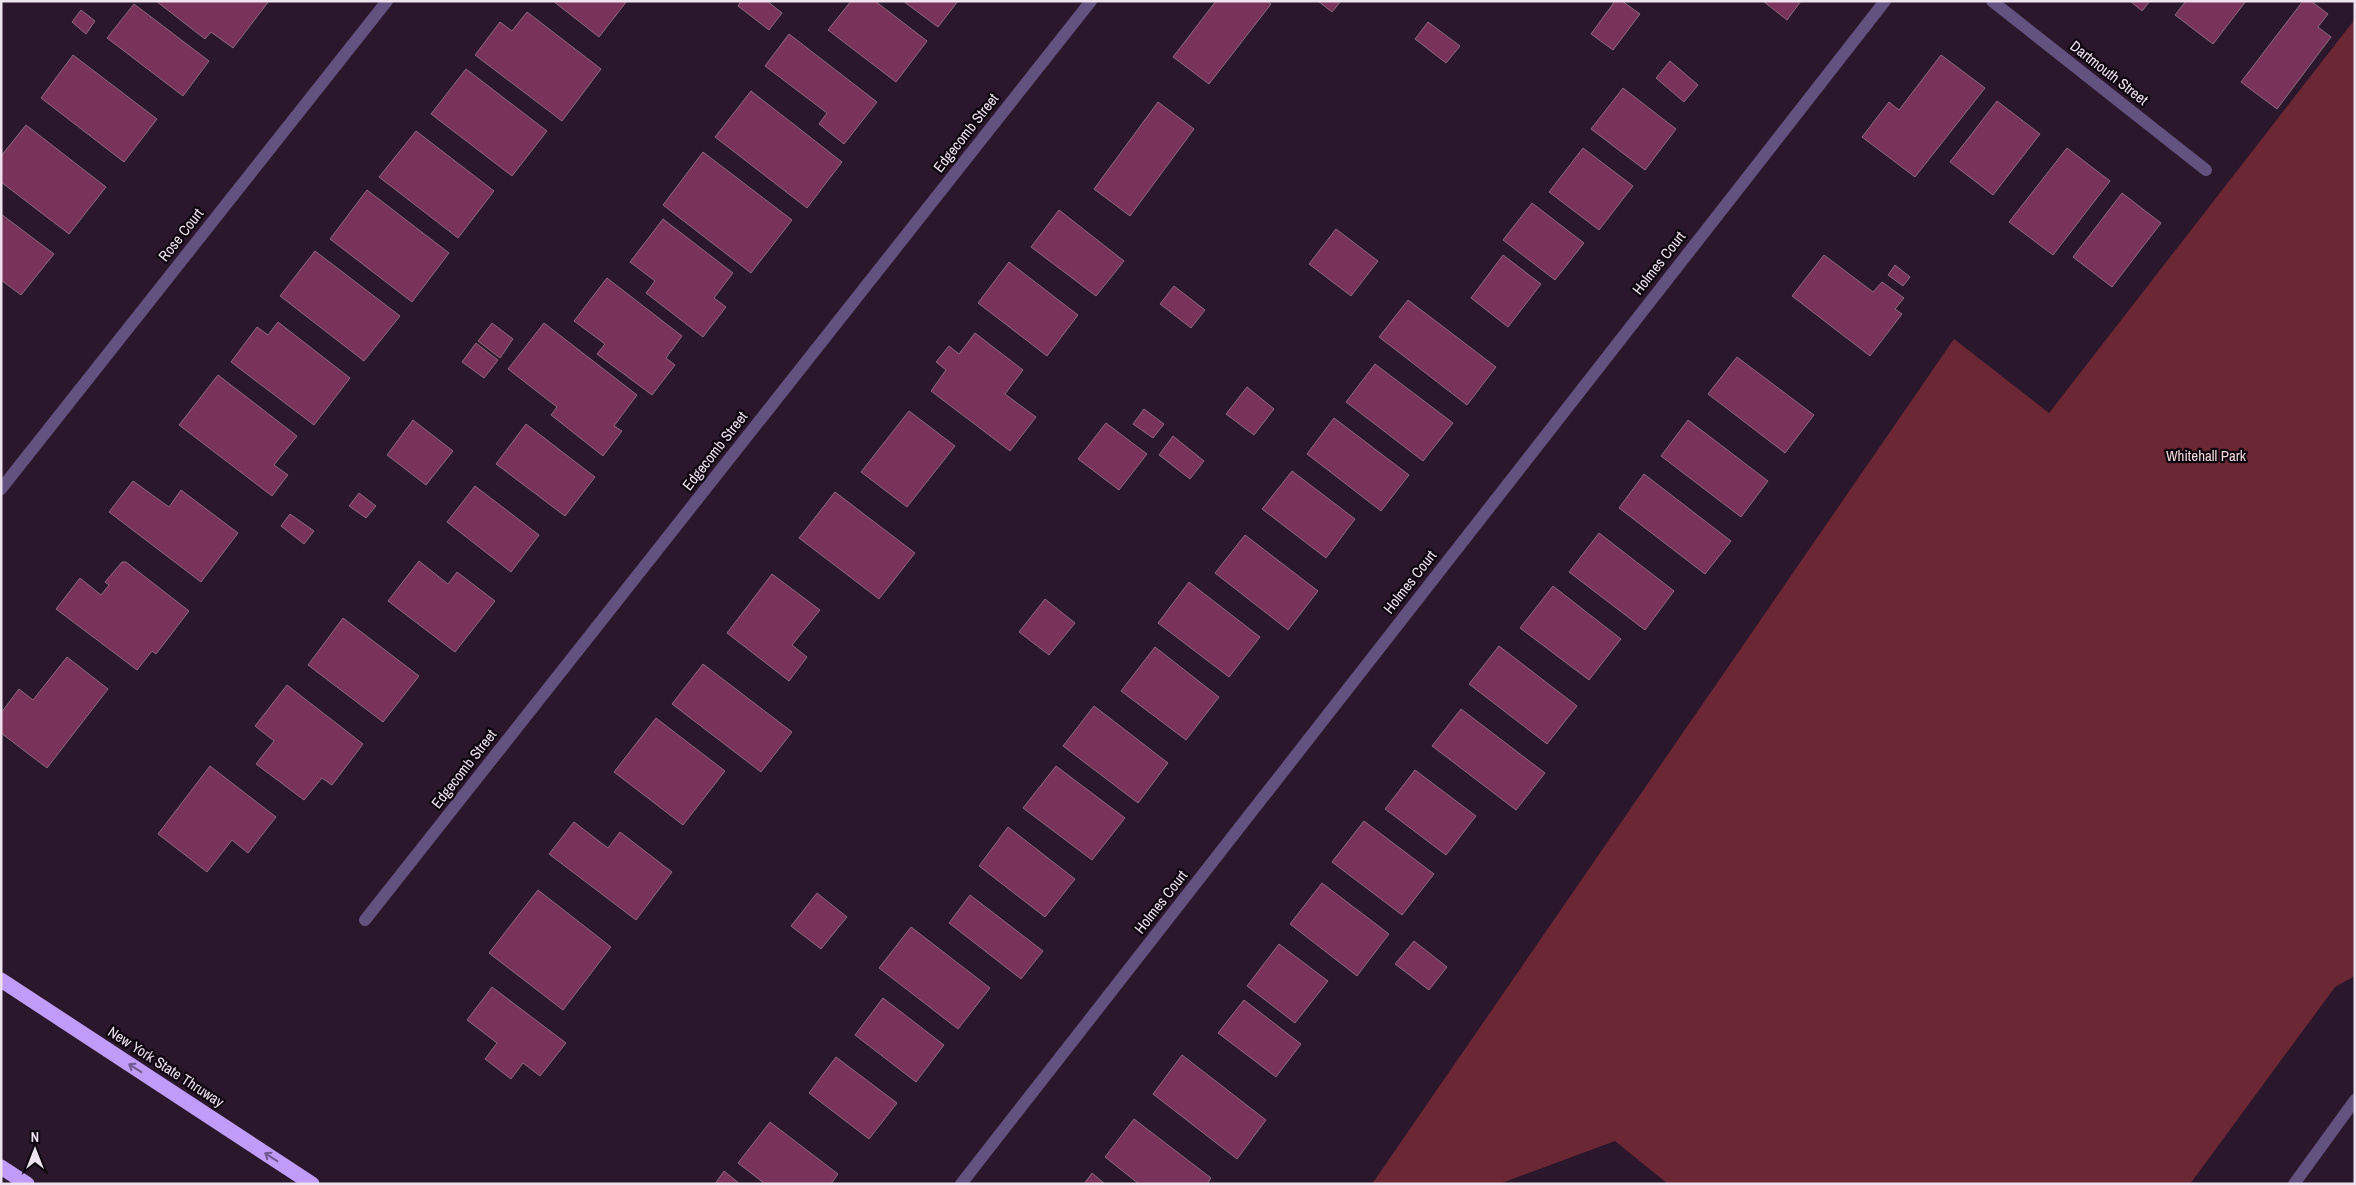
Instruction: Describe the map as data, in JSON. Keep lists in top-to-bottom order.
{
  "streets": {
    "highway": ["New York State Thruway"],
    "street": [
      "Dartmouth Street",
      "Edgecomb Street",
      "Rose Court",
      "Holmes Court"
    ]
  },
  "one_way": ["New York State Thruway"],
  "parks": ["Whitehall Park"],
  "north": "top"
}
